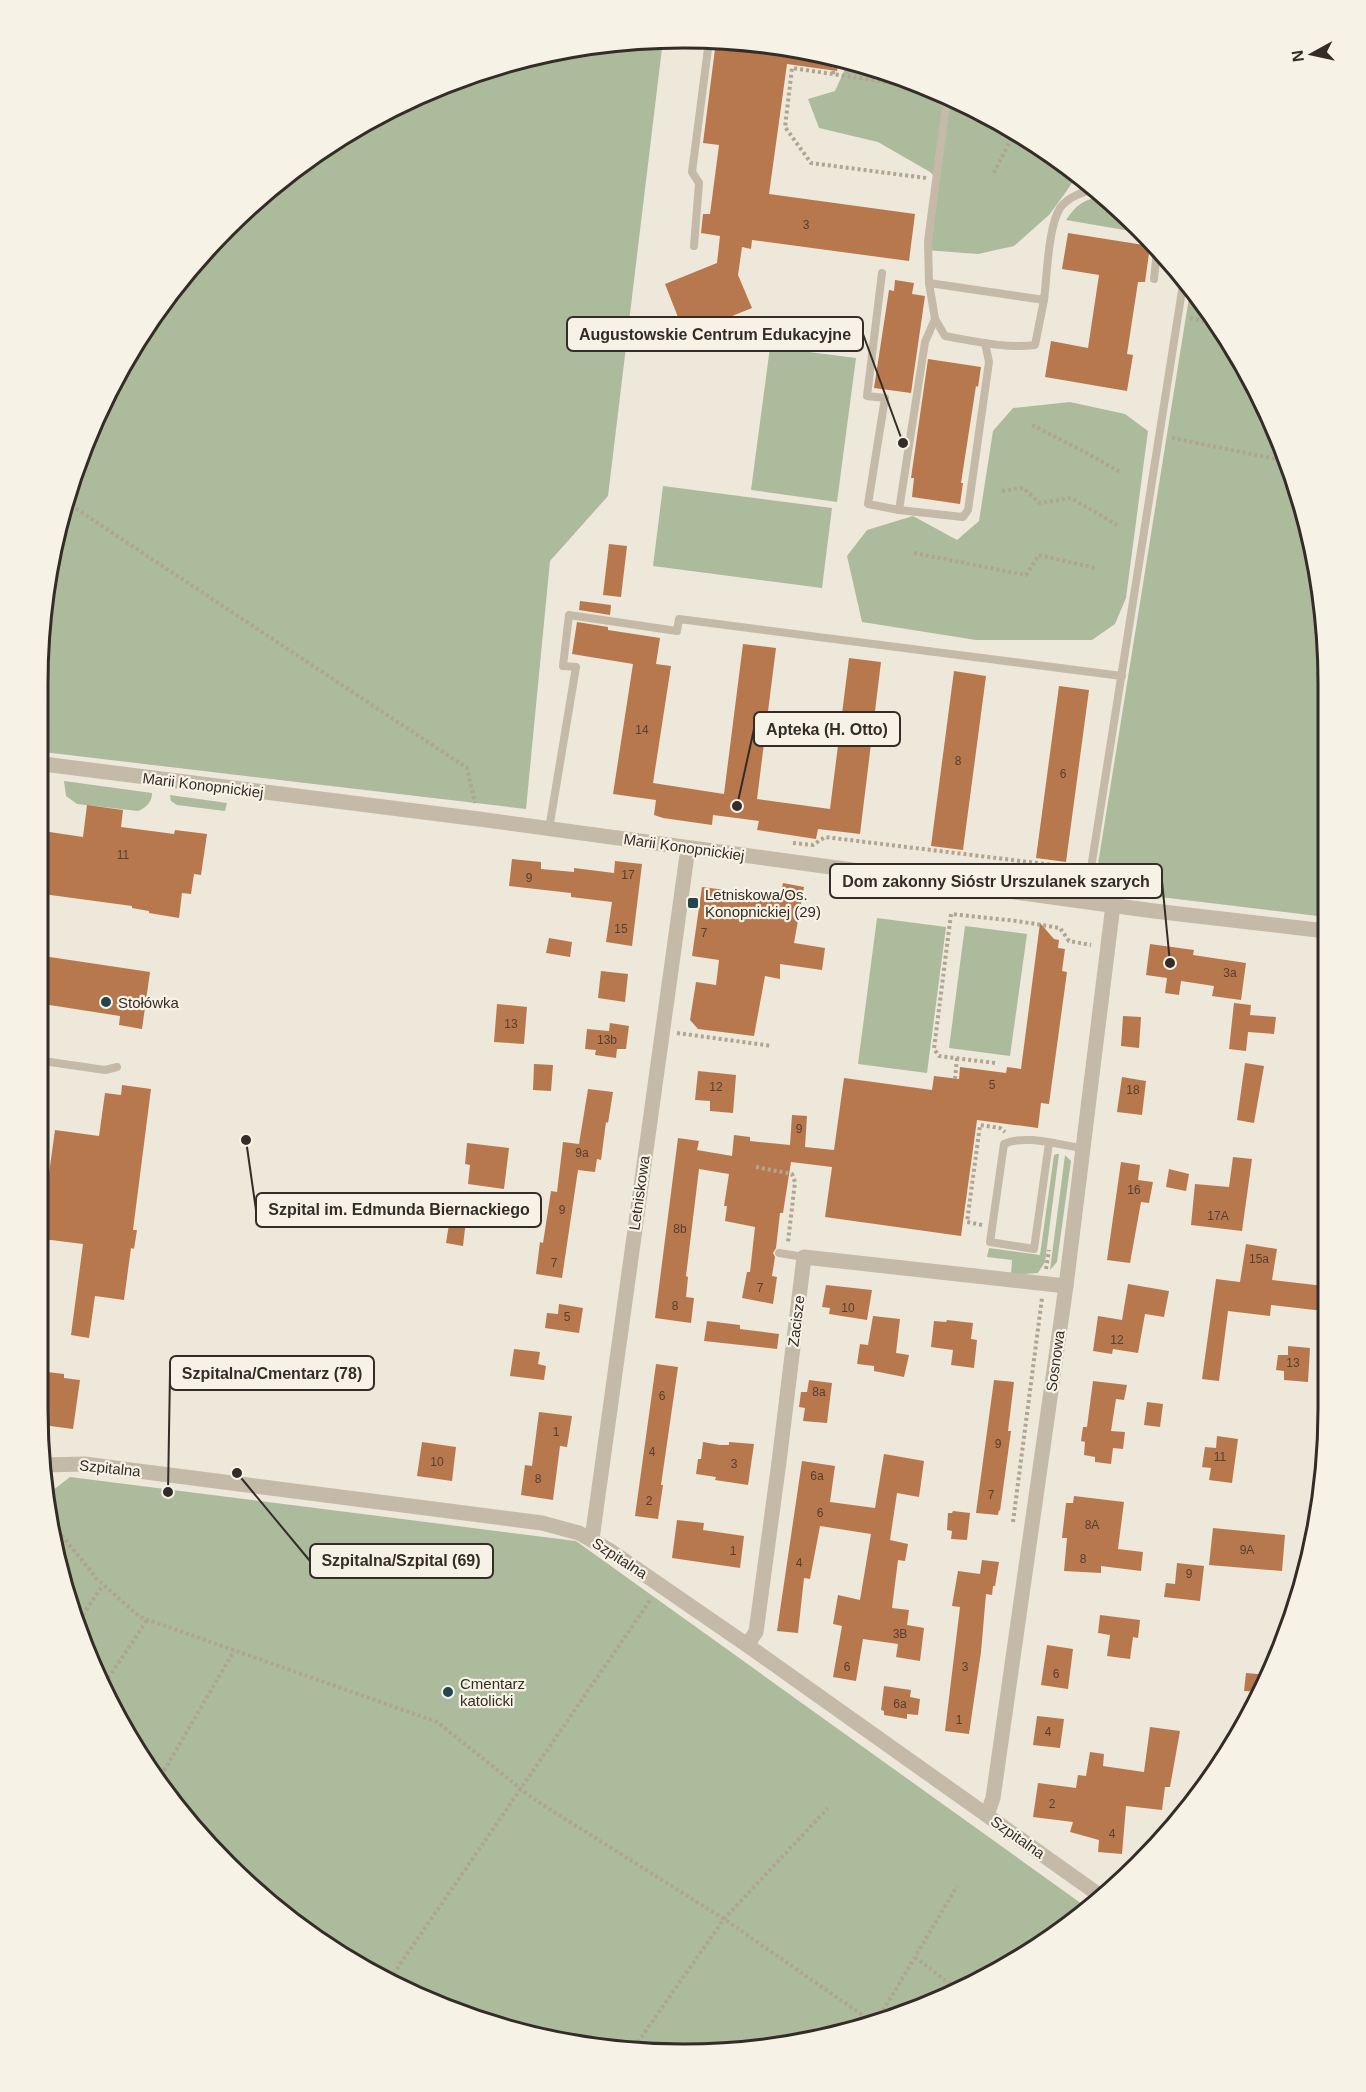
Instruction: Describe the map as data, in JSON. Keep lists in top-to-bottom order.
{
  "streets": {
    "street": [
      "Marii Konopnickiej",
      "Letniskowa",
      "Zacisze",
      "Sosnowa",
      "Szpitalna"
    ]
  },
  "crossings": [
    ["Marii Konopnickiej", "Letniskowa"],
    ["Marii Konopnickiej", "Sosnowa"],
    ["Letniskowa", "Szpitalna"],
    ["Zacisze", "Szpitalna"],
    ["Sosnowa", "Szpitalna"]
  ],
  "places": {
    "other": [
      "Augustowskie Centrum Edukacyjne",
      "Apteka (H. Otto)",
      "Dom zakonny Sióstr Urszulanek szarych",
      "Stołówka",
      "Szpital im. Edmunda Biernackiego",
      "Szpitalna/Szpital (69)",
      "Szpitalna/Cmentarz (78)",
      "Cmentarz katolicki"
    ],
    "transit": ["Letniskowa/Os. Konopnickiej (29)"]
  },
  "house_numbers": [
    "3",
    "14",
    "8",
    "6",
    "11",
    "17",
    "9",
    "15",
    "7",
    "3a",
    "13",
    "13b",
    "5",
    "12",
    "18",
    "9",
    "9a",
    "16",
    "9",
    "17A",
    "8b",
    "15a",
    "7",
    "7",
    "8",
    "10",
    "5",
    "12",
    "13",
    "8a",
    "6",
    "1",
    "9",
    "4",
    "11",
    "10",
    "3",
    "6a",
    "8",
    "7",
    "2",
    "6",
    "8A",
    "9A",
    "1",
    "8",
    "4",
    "9",
    "3B",
    "6",
    "3",
    "6",
    "6a",
    "1",
    "4",
    "2",
    "4"
  ],
  "north": "left"
}
